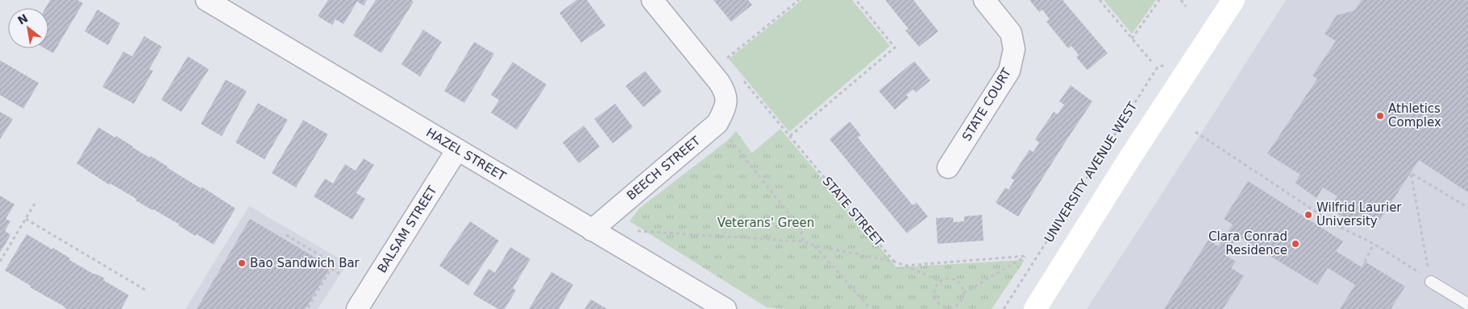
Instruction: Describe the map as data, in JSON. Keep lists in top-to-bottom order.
{
  "streets": {
    "street": [
      "STATE COURT",
      "HAZEL STREET",
      "BEECH STREET",
      "BALSAM STREET"
    ],
    "path": ["UNIVERSITY AVENUE WEST", "STATE STREET"]
  },
  "crossings": [
    ["HAZEL STREET", "BEECH STREET"],
    ["HAZEL STREET", "BALSAM STREET"]
  ],
  "parks": ["Veterans' Green"],
  "places": [
    "Athletics Complex",
    "Wilfrid Laurier University",
    "Clara Conrad Residence",
    "Bao Sandwich Bar"
  ],
  "north": "top left"
}
